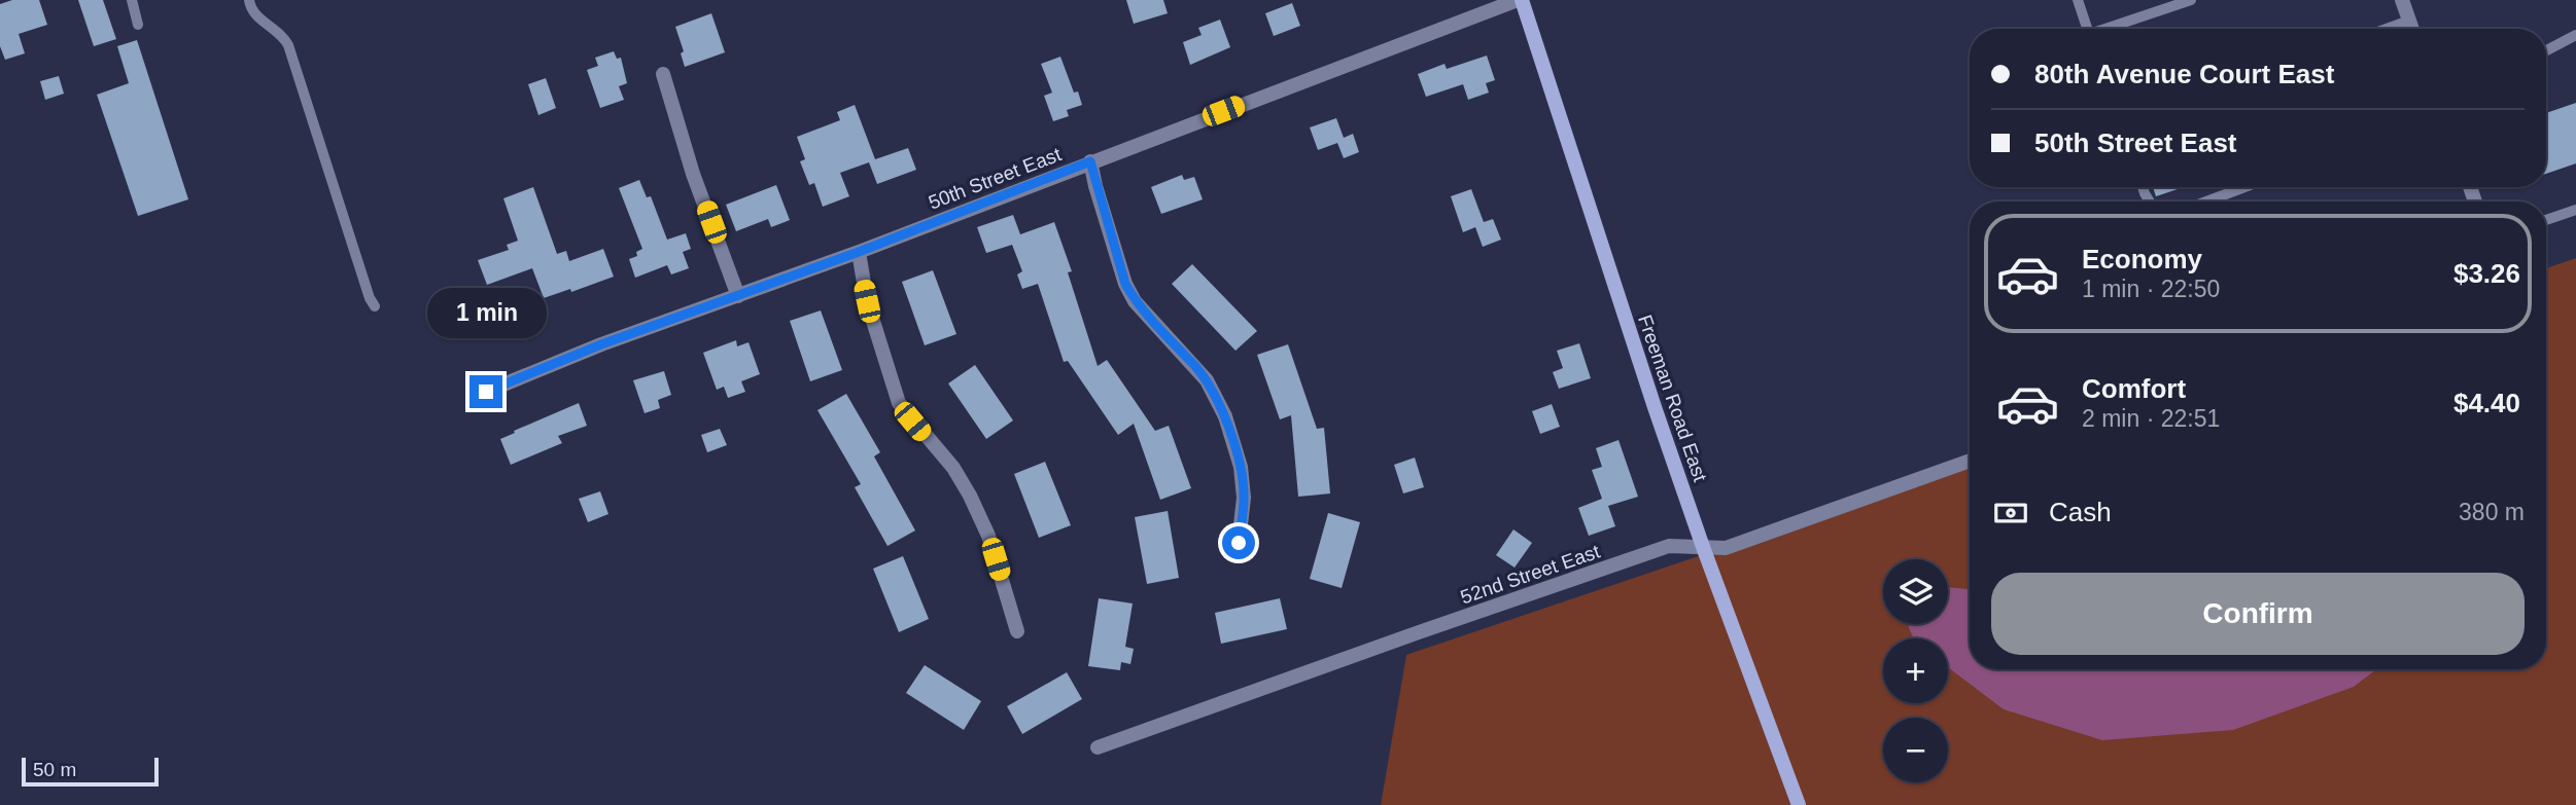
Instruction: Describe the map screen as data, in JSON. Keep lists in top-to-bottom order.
{
  "streets": {
    "street": ["50th Street East", "Freeman Road East", "52nd Street East"]
  },
  "crossings": [
    ["50th Street East", "Freeman Road East"],
    ["Freeman Road East", "52nd Street East"]
  ],
  "scale_bar": "50 m",
  "page": {
    "banner": ["80th Avenue Court East", "50th Street East"],
    "list": [
      {
        "name": "Economy",
        "note": "1 min · 22:50",
        "value": "$3.26"
      },
      {
        "name": "Comfort",
        "note": "2 min · 22:51",
        "value": "$4.40"
      }
    ],
    "bubble": "1 min",
    "pay": ["Cash", "380 m"],
    "buttons": "Confirm",
    "map_buttons": ["+", "−"],
    "scale": "50 m"
  }
}
